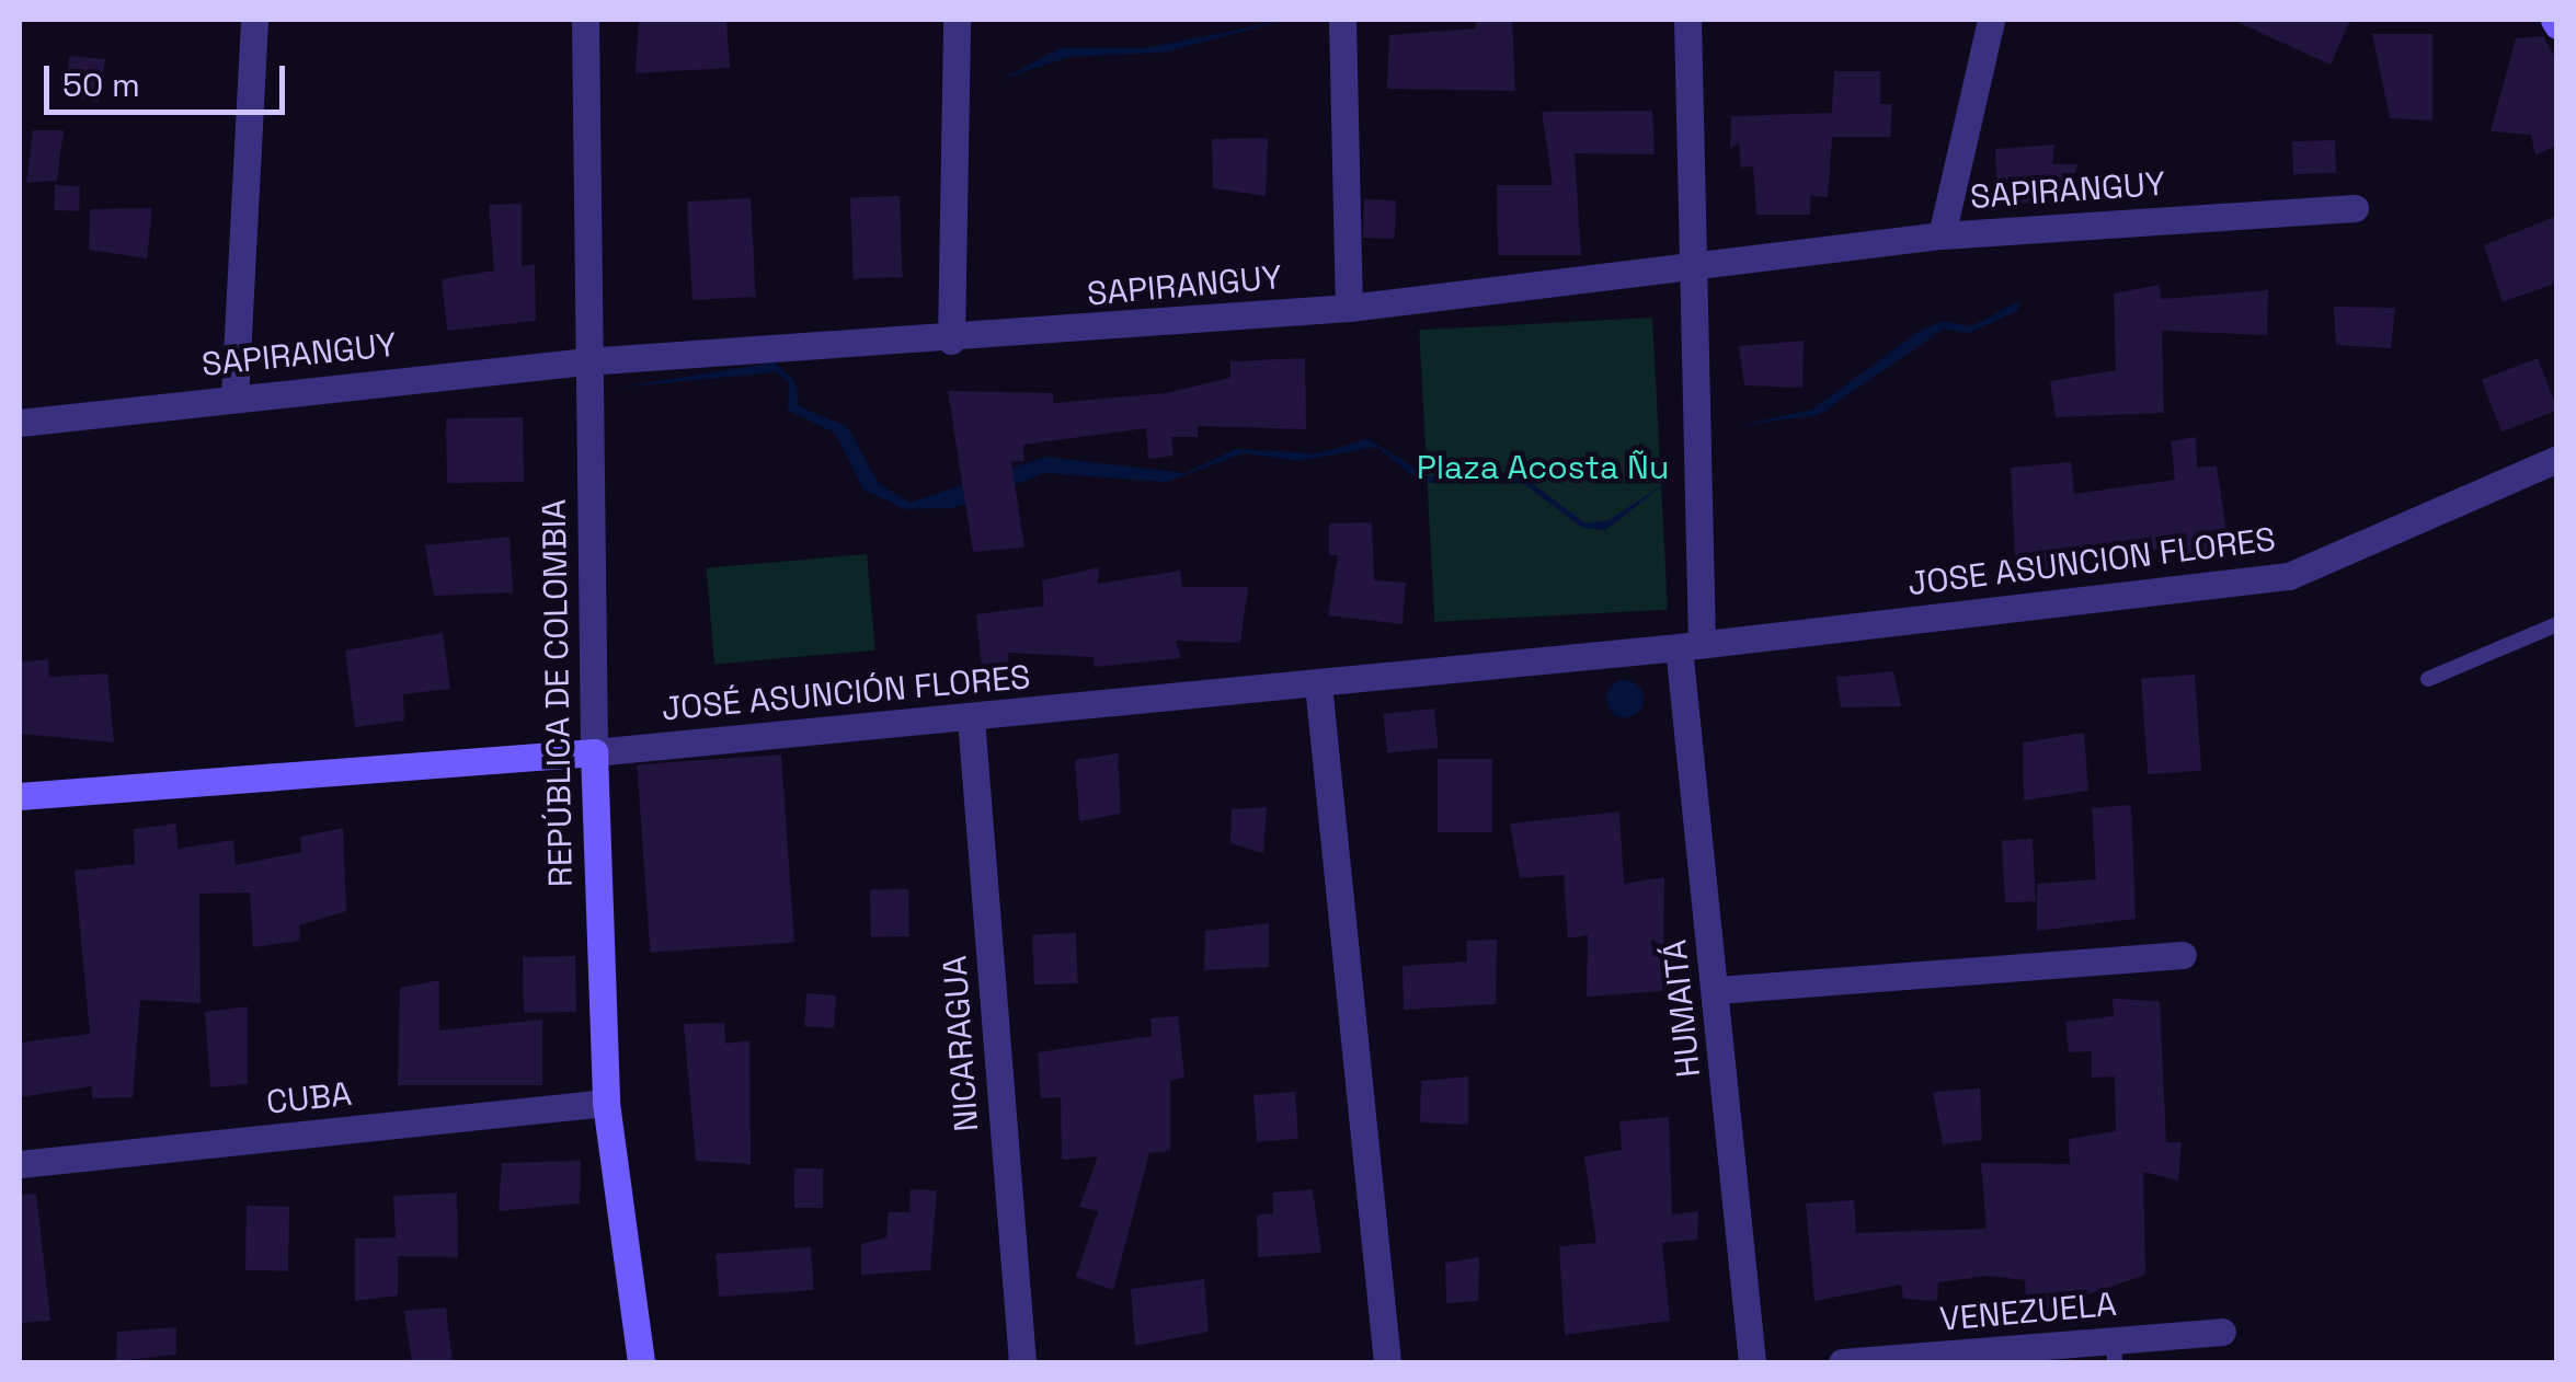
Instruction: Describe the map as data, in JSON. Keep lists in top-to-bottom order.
{
  "streets": {
    "street": [
      "SAPIRANGUY",
      "JOSE ASUNCION FLORES",
      "REPÚBLICA DE COLOMBIA",
      "JOSÉ ASUNCIÓN FLORES",
      "HUMAITÁ",
      "NICARAGUA",
      "CUBA",
      "VENEZUELA"
    ]
  },
  "crossings": [
    ["SAPIRANGUY", "REPÚBLICA DE COLOMBIA"],
    ["SAPIRANGUY", "HUMAITÁ"],
    ["JOSE ASUNCION FLORES", "JOSÉ ASUNCIÓN FLORES"],
    ["JOSE ASUNCION FLORES", "HUMAITÁ"],
    ["REPÚBLICA DE COLOMBIA", "JOSÉ ASUNCIÓN FLORES"],
    ["REPÚBLICA DE COLOMBIA", "CUBA"],
    ["JOSÉ ASUNCIÓN FLORES", "HUMAITÁ"],
    ["JOSÉ ASUNCIÓN FLORES", "NICARAGUA"]
  ],
  "parks": ["Plaza Acosta Ñu"],
  "scale_bar": "50 m"
}
